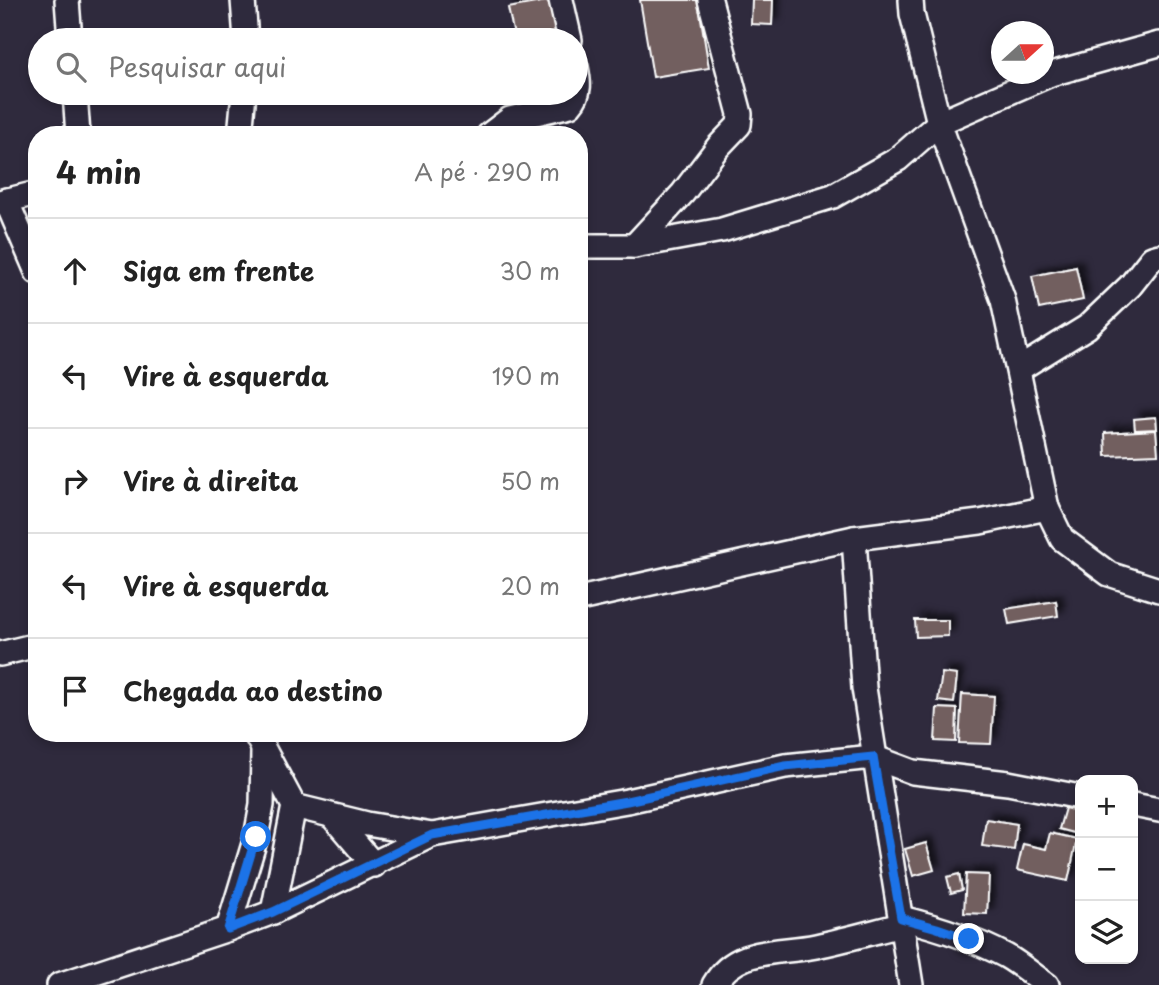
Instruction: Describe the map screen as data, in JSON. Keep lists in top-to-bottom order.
{
  "north": "right",
  "page": {
    "search": "Pesquisar aqui",
    "heading": ["4 min", "A pé · 290 m"],
    "list": [
      ["Siga em frente", "30 m"],
      ["Vire à esquerda", "190 m"],
      ["Vire à direita", "50 m"],
      ["Vire à esquerda", "20 m"],
      "Chegada ao destino"
    ],
    "map_buttons": ["+", "−"]
  }
}
